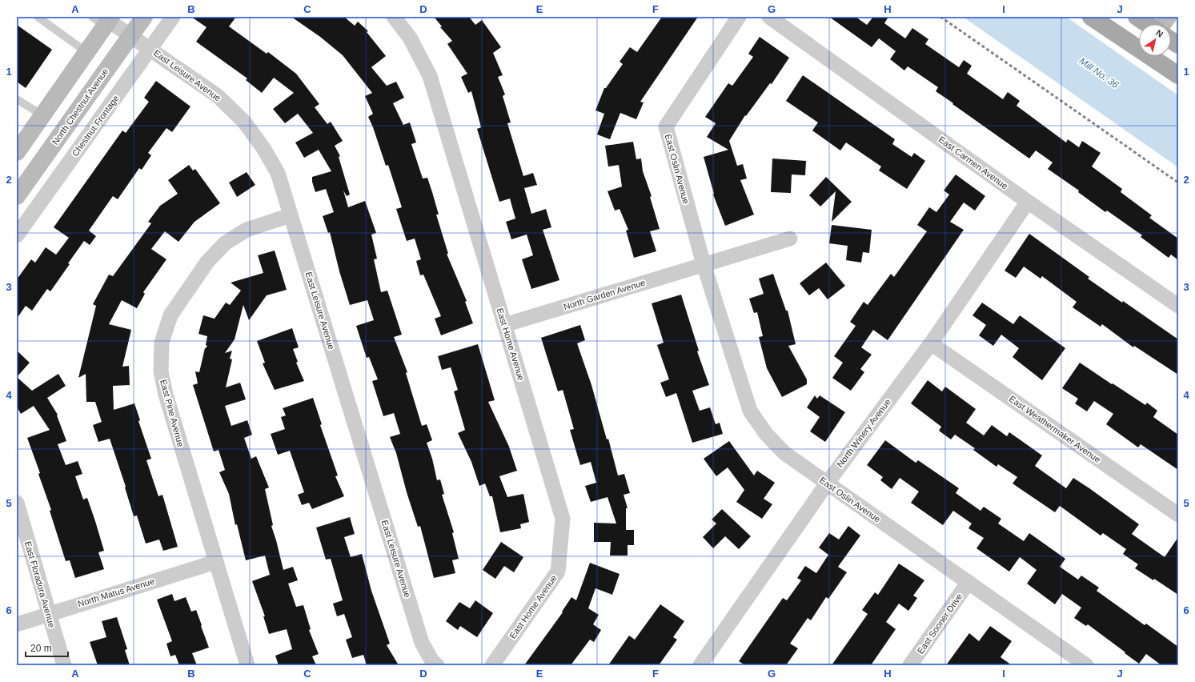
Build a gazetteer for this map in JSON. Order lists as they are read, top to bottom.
{
  "streets": {
    "main road": ["North Chestnut Avenue"],
    "street": [
      "East Leisure Avenue",
      "Chestnut Frontage",
      "East Carmen Avenue",
      "East Oslin Avenue",
      "North Garden Avenue",
      "East Home Avenue",
      "East Pine Avenue",
      "East Weathermaker Avenue",
      "North Winery Avenue",
      "East Floradora Avenue",
      "North Matus Avenue",
      "East Sooner Drive"
    ]
  },
  "crossings": [
    ["East Leisure Avenue", "North Chestnut Avenue"],
    ["East Leisure Avenue", "Chestnut Frontage"],
    ["East Leisure Avenue", "East Pine Avenue"],
    ["East Carmen Avenue", "North Winery Avenue"],
    ["East Oslin Avenue", "North Garden Avenue"],
    ["East Oslin Avenue", "North Winery Avenue"],
    ["East Oslin Avenue", "East Sooner Drive"],
    ["North Garden Avenue", "East Home Avenue"],
    ["East Pine Avenue", "North Matus Avenue"],
    ["East Weathermaker Avenue", "North Winery Avenue"],
    ["East Floradora Avenue", "North Matus Avenue"]
  ],
  "water": ["Mill No. 36"],
  "scale_bar": "20 m",
  "north": "top right",
  "grid": {
    "columns": [
      "A",
      "B",
      "C",
      "D",
      "E",
      "F",
      "G",
      "H",
      "I",
      "J"
    ],
    "rows": [
      "1",
      "2",
      "3",
      "4",
      "5",
      "6"
    ]
  }
}
